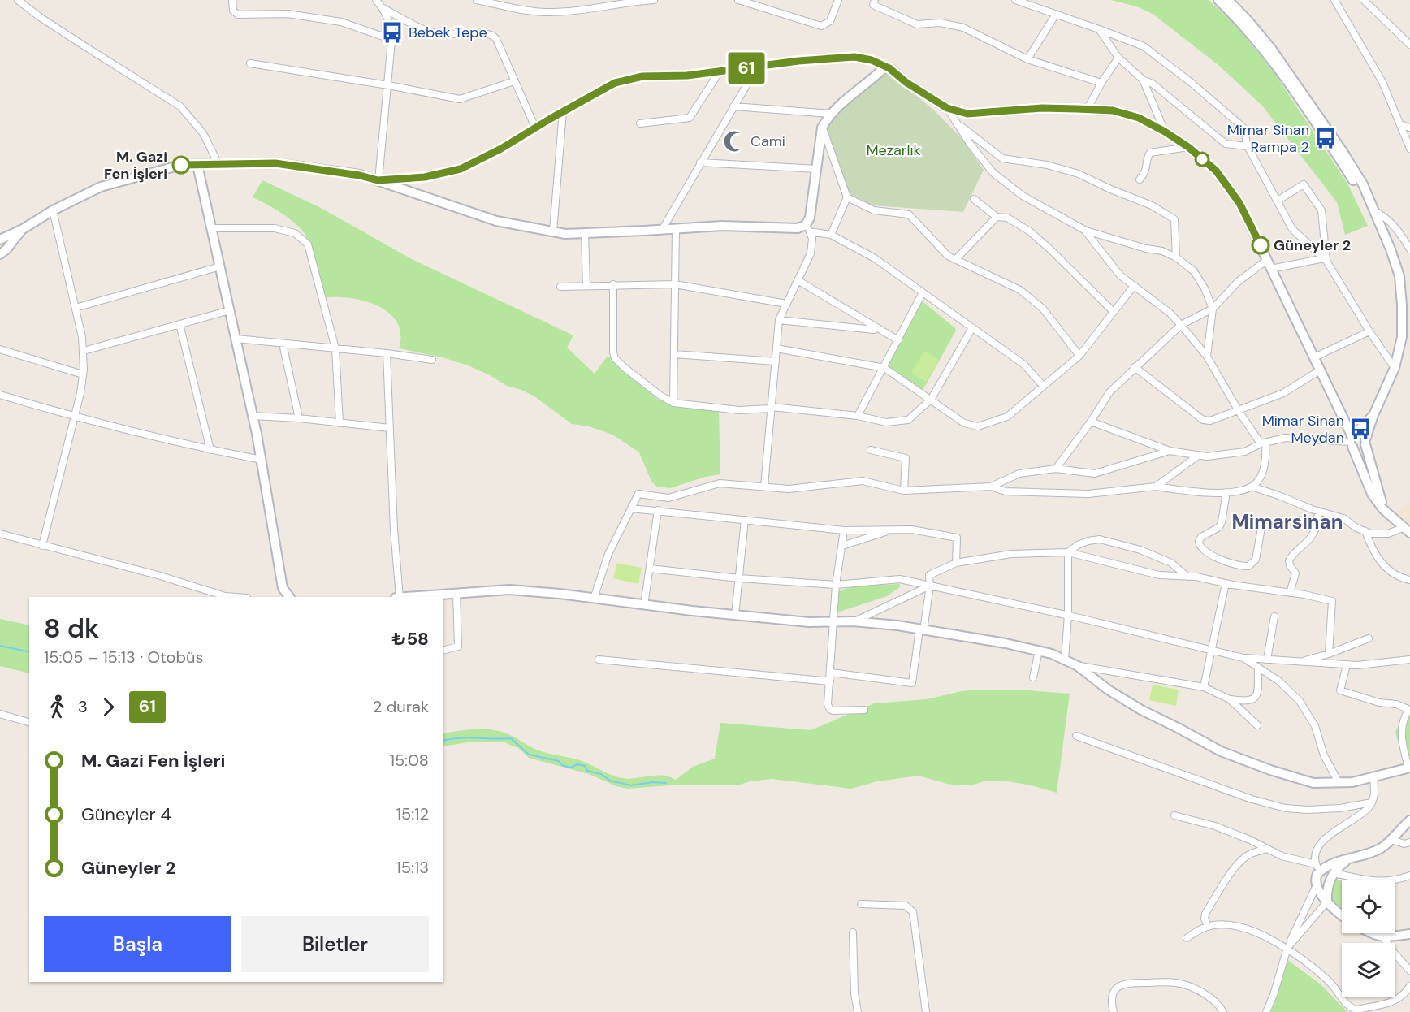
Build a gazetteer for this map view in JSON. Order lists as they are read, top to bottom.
{
  "districts": ["Mimarsinan"],
  "parks": ["Mezarlık"],
  "places": {
    "bus stop": ["Bebek Tepe", "Mimar Sinan Rampa 2", "Mimar Sinan Meydan"],
    "mosque": ["Cami"],
    "other": ["M. Gazi Fen İşleri", "Güneyler 2"]
  },
  "lines": ["bus line 61"],
  "page": {
    "on_map": "61",
    "heading": ["8 dk", "15:05 – 15:13 · Otobüs", "₺58"],
    "legs": ["3", "61", "2 durak"],
    "list": [
      {
        "name": "M. Gazi Fen İşleri",
        "value": "15:08"
      },
      {
        "name": "Güneyler 4",
        "value": "15:12"
      },
      {
        "name": "Güneyler 2",
        "value": "15:13"
      }
    ],
    "buttons": ["Başla", "Biletler"]
  }
}
